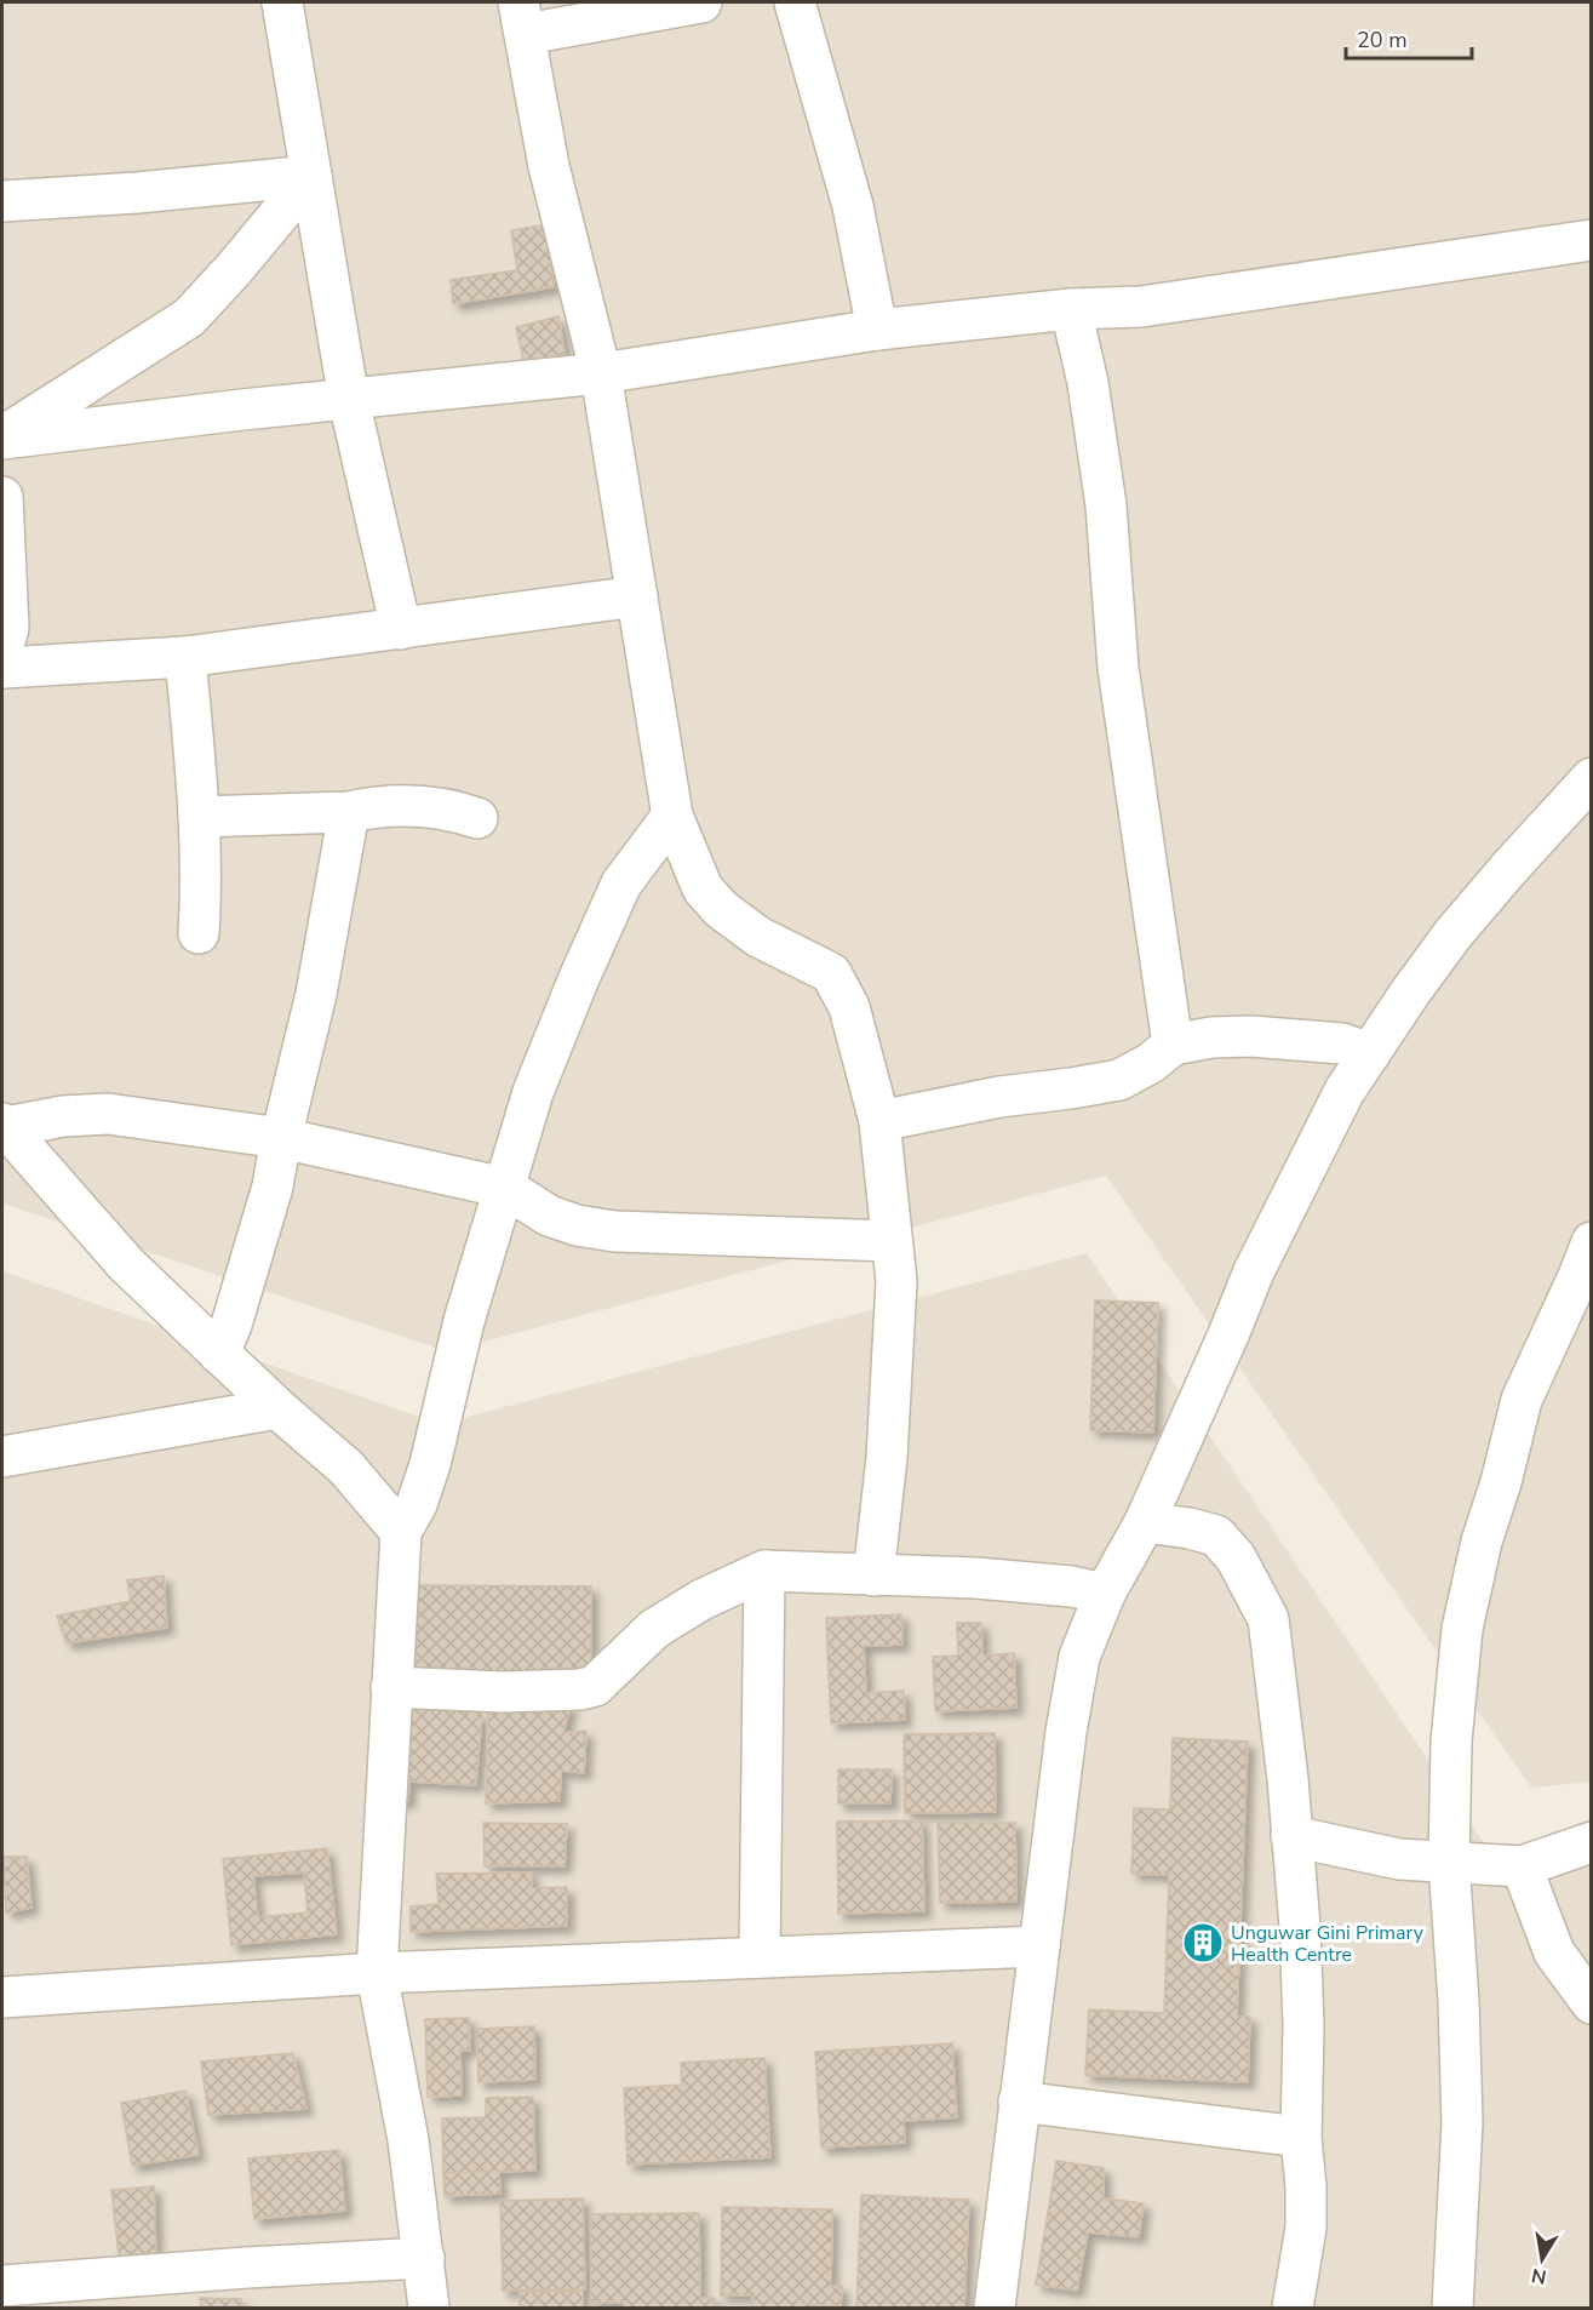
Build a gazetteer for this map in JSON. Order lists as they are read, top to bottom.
{
  "places": {
    "building": ["Unguwar Gini Primary Health Centre"]
  },
  "scale_bar": "20 m",
  "north": "bottom"
}
